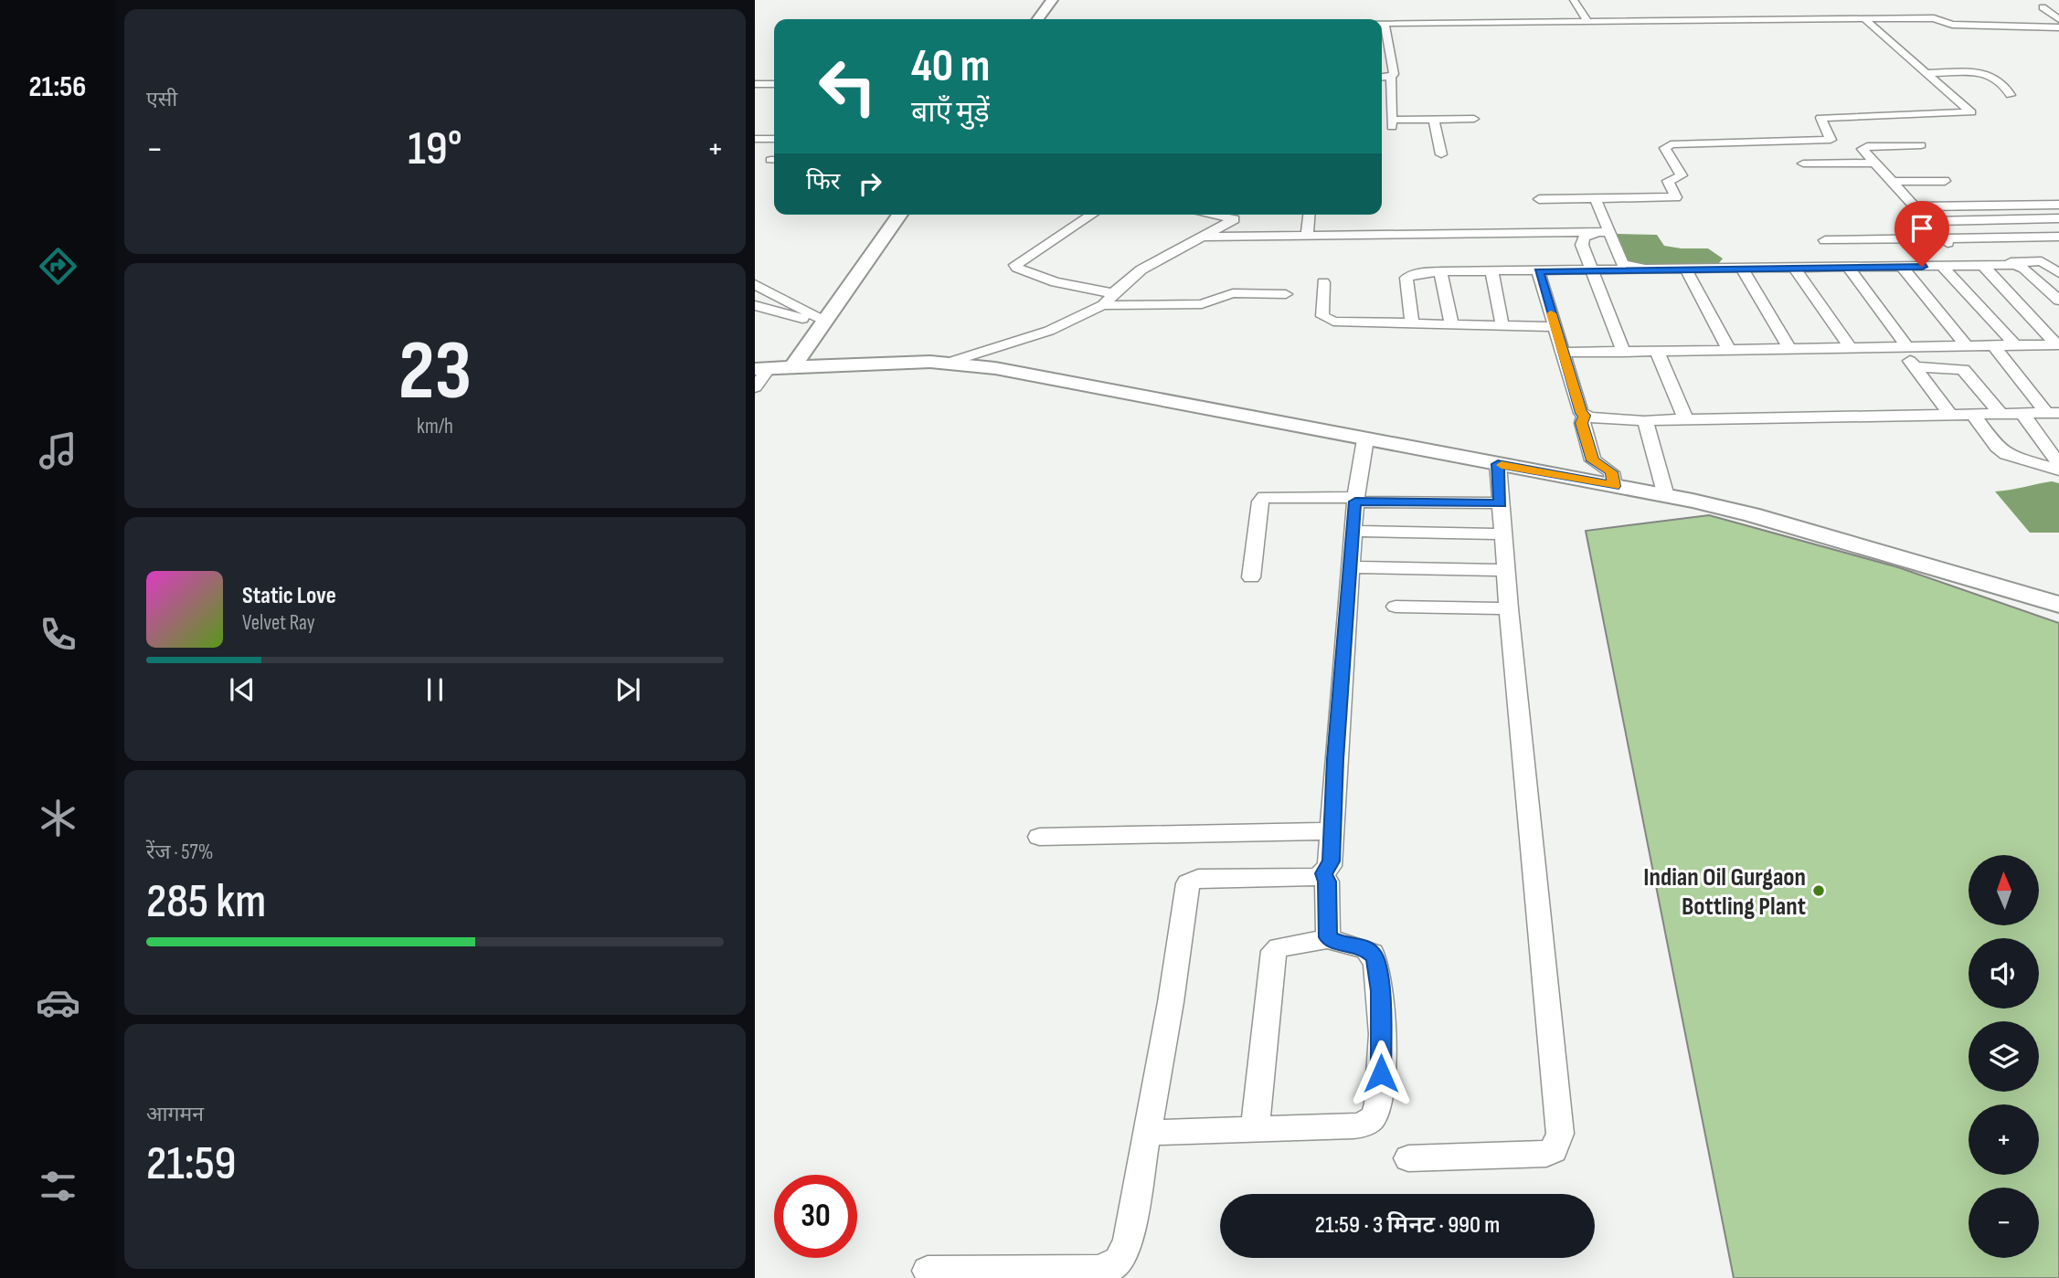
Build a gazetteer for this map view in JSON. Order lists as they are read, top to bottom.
{
  "places": ["Indian Oil Gurgaon Bottling Plant"],
  "north": "top",
  "page": {
    "tabs": "21:56",
    "tile": [
      "एसी",
      ["23", "km/h"],
      ["रेंज · 57%", "285 km"],
      ["आगमन", "21:59"]
    ],
    "turn": ["40 m", "बाएँ मुड़ें"],
    "heat": ["−", "19°", "+"],
    "then": "फिर",
    "song": ["Static Love", "Velvet Ray"],
    "map_buttons": ["+", "−"],
    "limit": "30",
    "trip": "21:59 · 3 मिनट · 990 m"
  }
}
